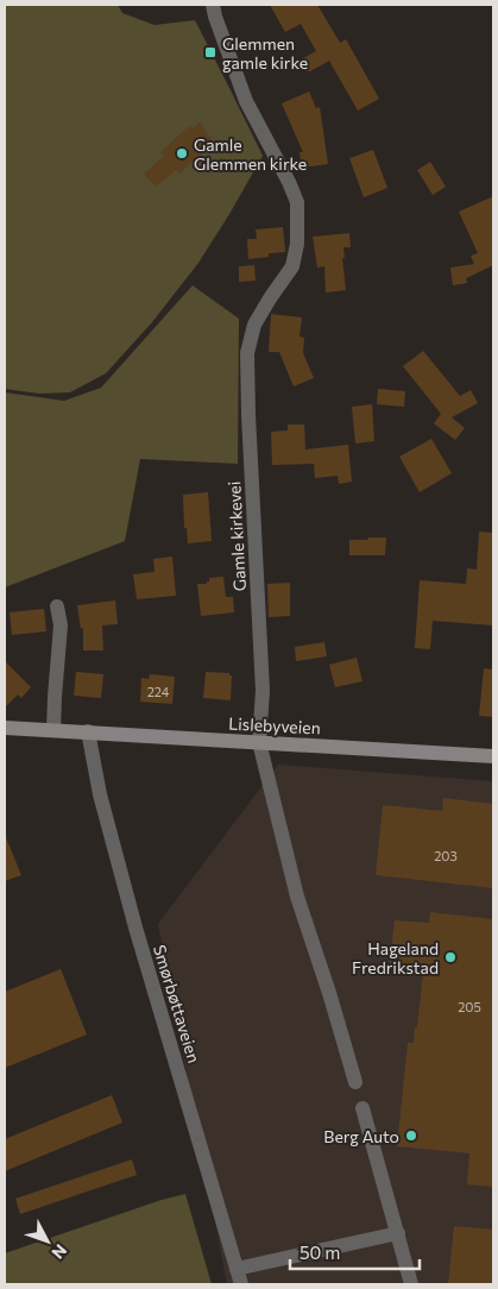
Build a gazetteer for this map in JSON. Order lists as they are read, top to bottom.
{
  "streets": {
    "street": ["Gamle kirkevei", "Lislebyveien", "Smørbøttaveien"]
  },
  "crossings": [
    ["Gamle kirkevei", "Lislebyveien"],
    ["Lislebyveien", "Smørbøttaveien"]
  ],
  "places": {
    "transit": ["Glemmen gamle kirke"],
    "other": ["Gamle Glemmen kirke", "Hageland Fredrikstad", "Berg Auto"]
  },
  "house_numbers": ["224", "203", "205"],
  "scale_bar": "50 m",
  "north": "bottom right"
}
